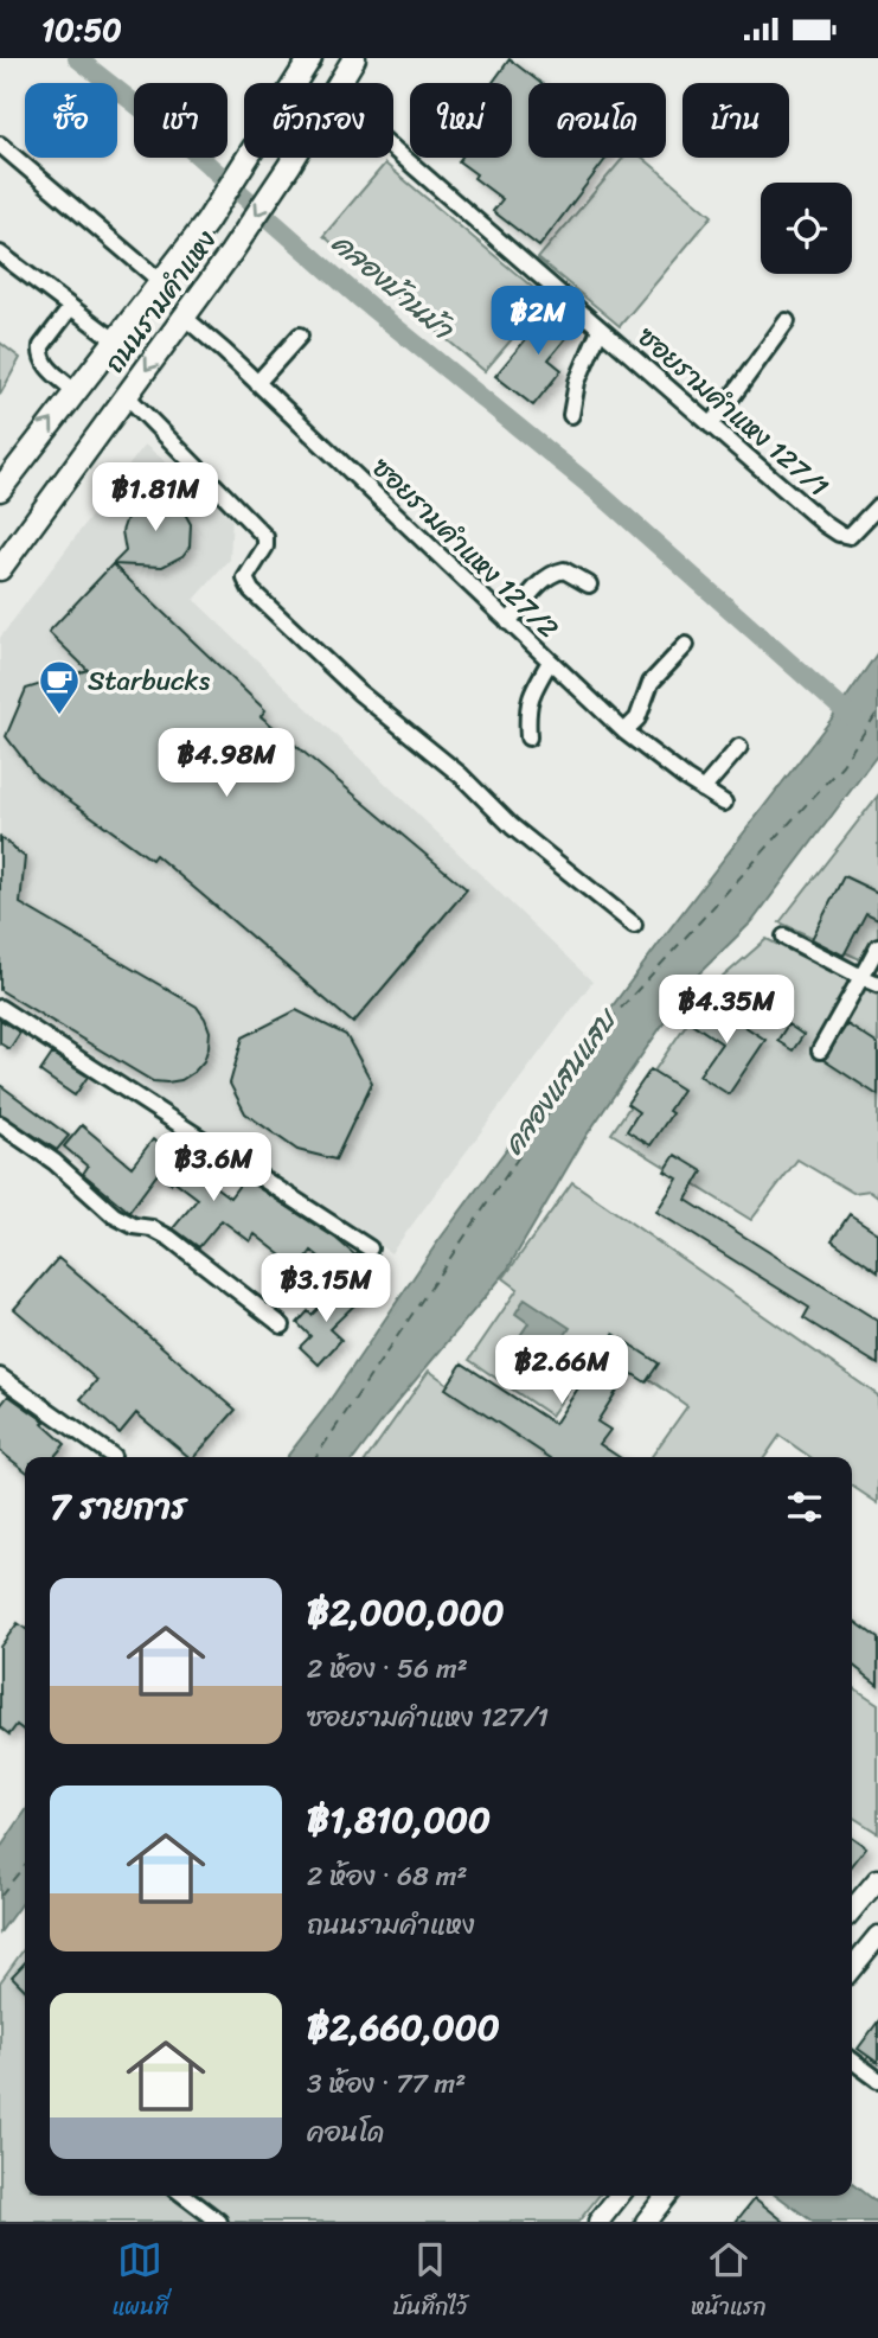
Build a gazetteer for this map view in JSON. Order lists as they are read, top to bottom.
{
  "streets": {
    "main road": ["ถนนรามคำแหง"],
    "street": ["ซอยรามคำแหง 127/1", "ซอยรามคำแหง 127/2"]
  },
  "crossings": [
    ["ถนนรามคำแหง", "ซอยรามคำแหง 127/2"]
  ],
  "water": ["คลองบ้านม้า", "คลองแสนแสบ"],
  "places": {
    "cafe": ["Starbucks"]
  },
  "page": {
    "status": "10:50",
    "chip": [
      "ซื้อ",
      "เช่า",
      "ตัวกรอง",
      "ใหม่",
      "คอนโด",
      "บ้าน"
    ],
    "price": [
      "฿2M",
      "฿1.81M",
      "฿4.98M",
      "฿4.35M",
      "฿3.6M",
      "฿3.15M",
      "฿2.66M"
    ],
    "heading": "7 รายการ",
    "list": [
      {
        "name": "฿2,000,000",
        "note": "2 ห้อง · 56 m² · ซอยรามคำแหง 127/1"
      },
      {
        "name": "฿1,810,000",
        "note": "2 ห้อง · 68 m² · ถนนรามคำแหง"
      },
      {
        "name": "฿2,660,000",
        "note": "3 ห้อง · 77 m² · คอนโด"
      }
    ],
    "tabs": ["แผนที่", "บันทึกไว้", "หน้าแรก"]
  }
}
